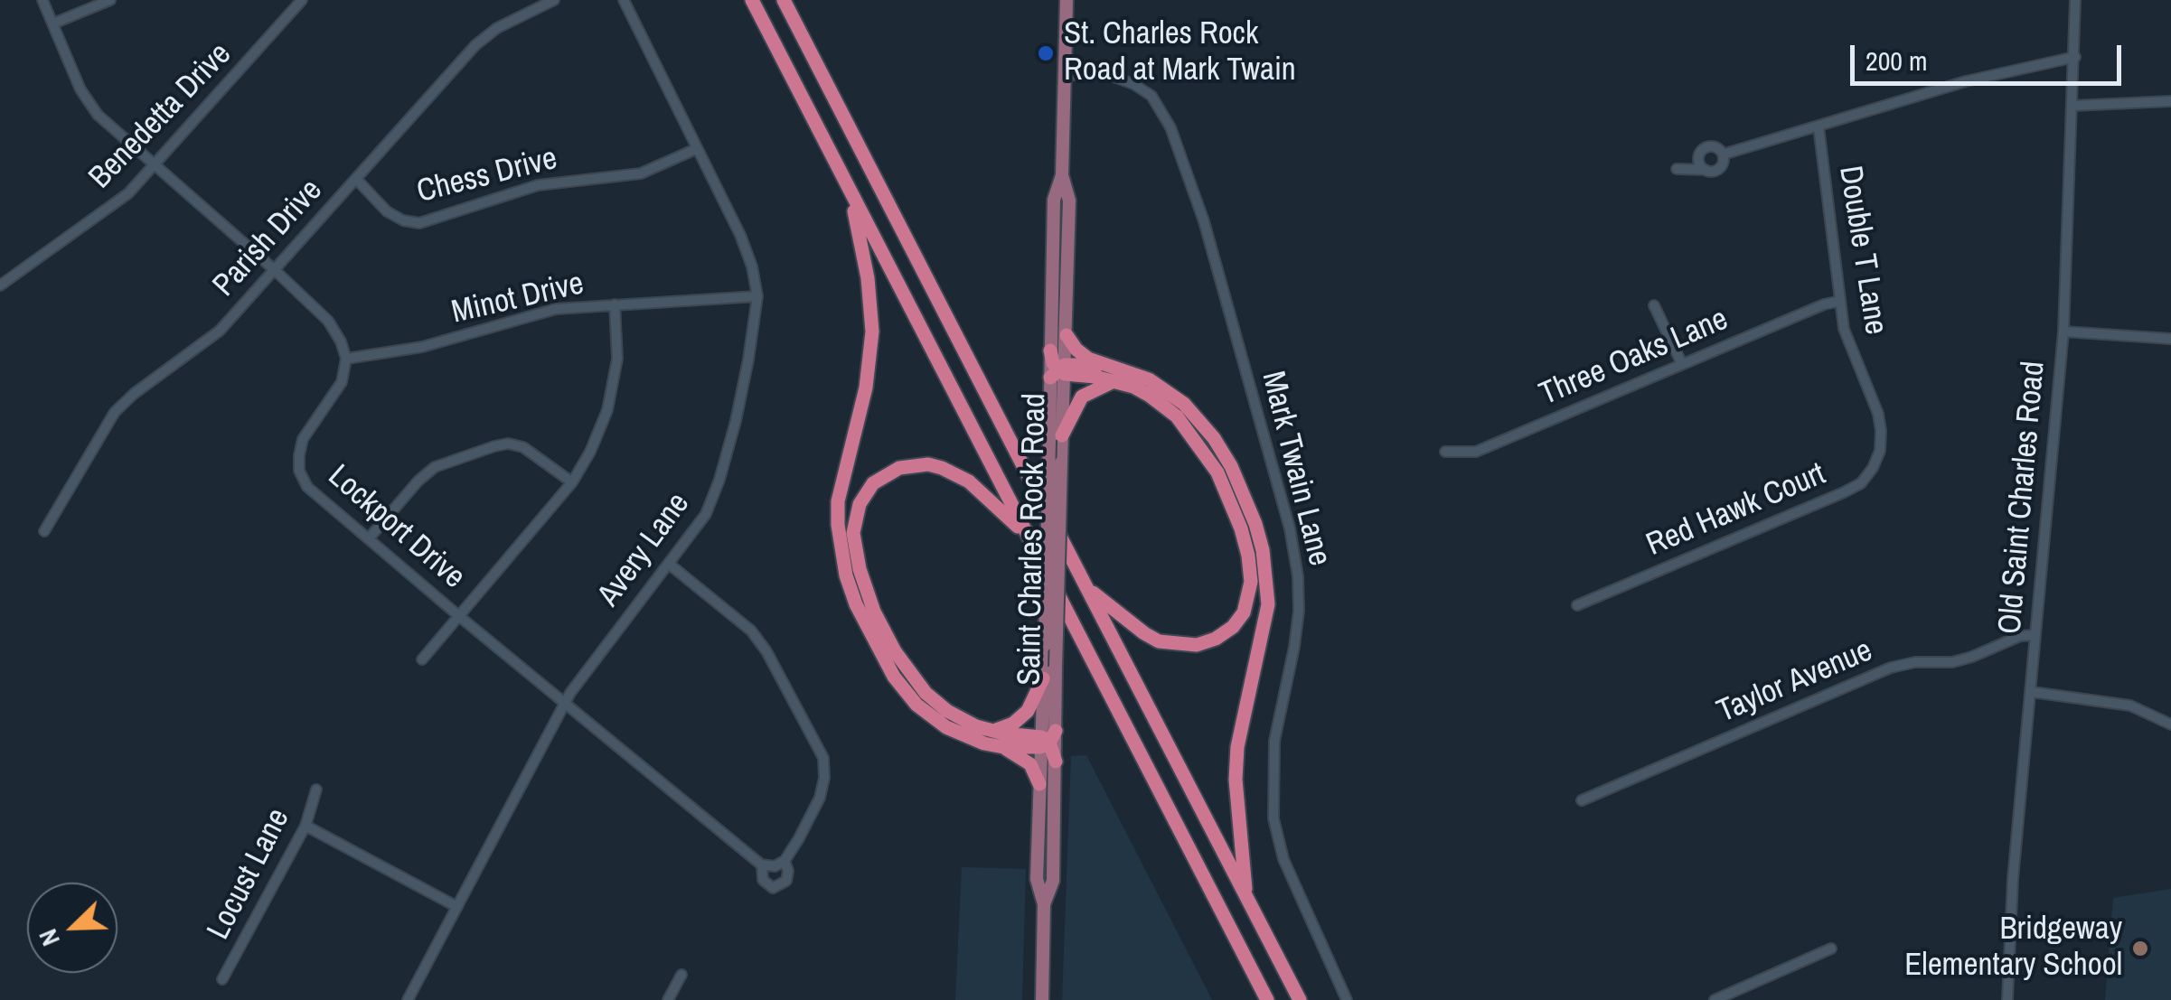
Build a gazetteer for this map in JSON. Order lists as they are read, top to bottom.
{
  "streets": {
    "main road": ["Saint Charles Rock Road"],
    "street": [
      "Benedetta Drive",
      "Chess Drive",
      "Parish Drive",
      "Double T Lane",
      "Minot Drive",
      "Three Oaks Lane",
      "Mark Twain Lane",
      "Old Saint Charles Road",
      "Red Hawk Court",
      "Lockport Drive",
      "Avery Lane",
      "Taylor Avenue",
      "Locust Lane"
    ]
  },
  "crossings": [
    ["Chess Drive", "Parish Drive"],
    ["Chess Drive", "Avery Lane"],
    ["Double T Lane", "Three Oaks Lane"],
    ["Double T Lane", "Red Hawk Court"],
    ["Minot Drive", "Lockport Drive"],
    ["Minot Drive", "Avery Lane"],
    ["Mark Twain Lane", "Saint Charles Rock Road"],
    ["Old Saint Charles Road", "Taylor Avenue"],
    ["Lockport Drive", "Avery Lane"]
  ],
  "places": ["St. Charles Rock Road at Mark Twain", "Bridgeway Elementary School"],
  "scale_bar": "200 m",
  "north": "bottom left"
}
